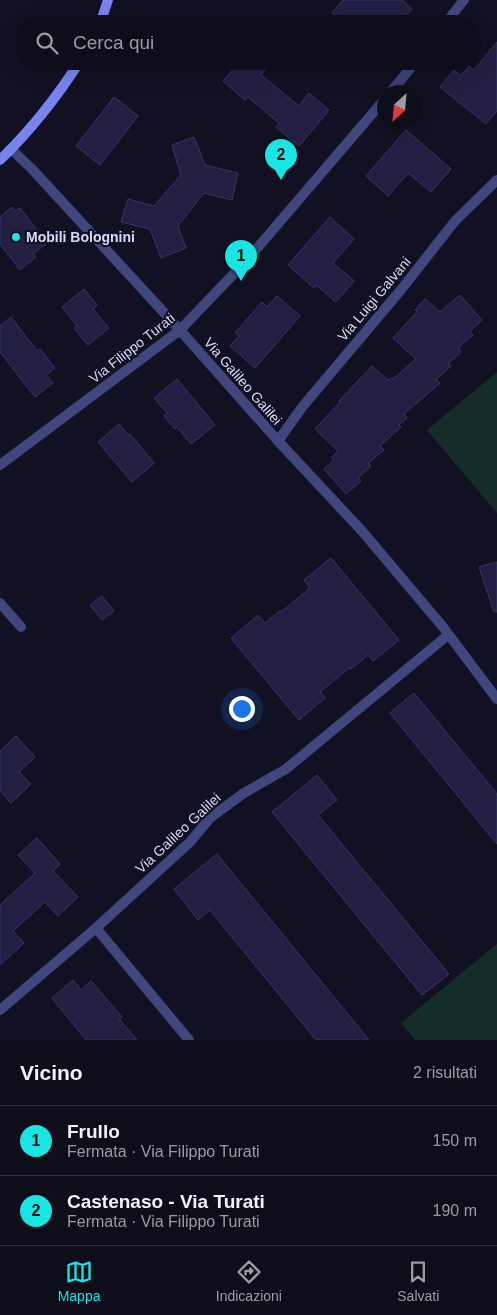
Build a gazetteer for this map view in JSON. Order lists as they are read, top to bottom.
{
  "streets": {
    "street": ["Via Luigi Galvani", "Via Filippo Turati", "Via Galileo Galilei"]
  },
  "crossings": [
    ["Via Luigi Galvani", "Via Galileo Galilei"],
    ["Via Filippo Turati", "Via Galileo Galilei"]
  ],
  "places": ["Mobili Bolognini"],
  "north": "bottom left",
  "page": {
    "search": "Cerca qui",
    "pins": ["2", "1"],
    "heading": ["Vicino", "2 risultati"],
    "list": [
      {
        "mark": "1",
        "name": "Frullo",
        "note": "Fermata · Via Filippo Turati",
        "value": "150 m"
      },
      {
        "mark": "2",
        "name": "Castenaso - Via Turati",
        "note": "Fermata · Via Filippo Turati",
        "value": "190 m"
      }
    ],
    "nav": ["Mappa", "Indicazioni", "Salvati"]
  }
}
